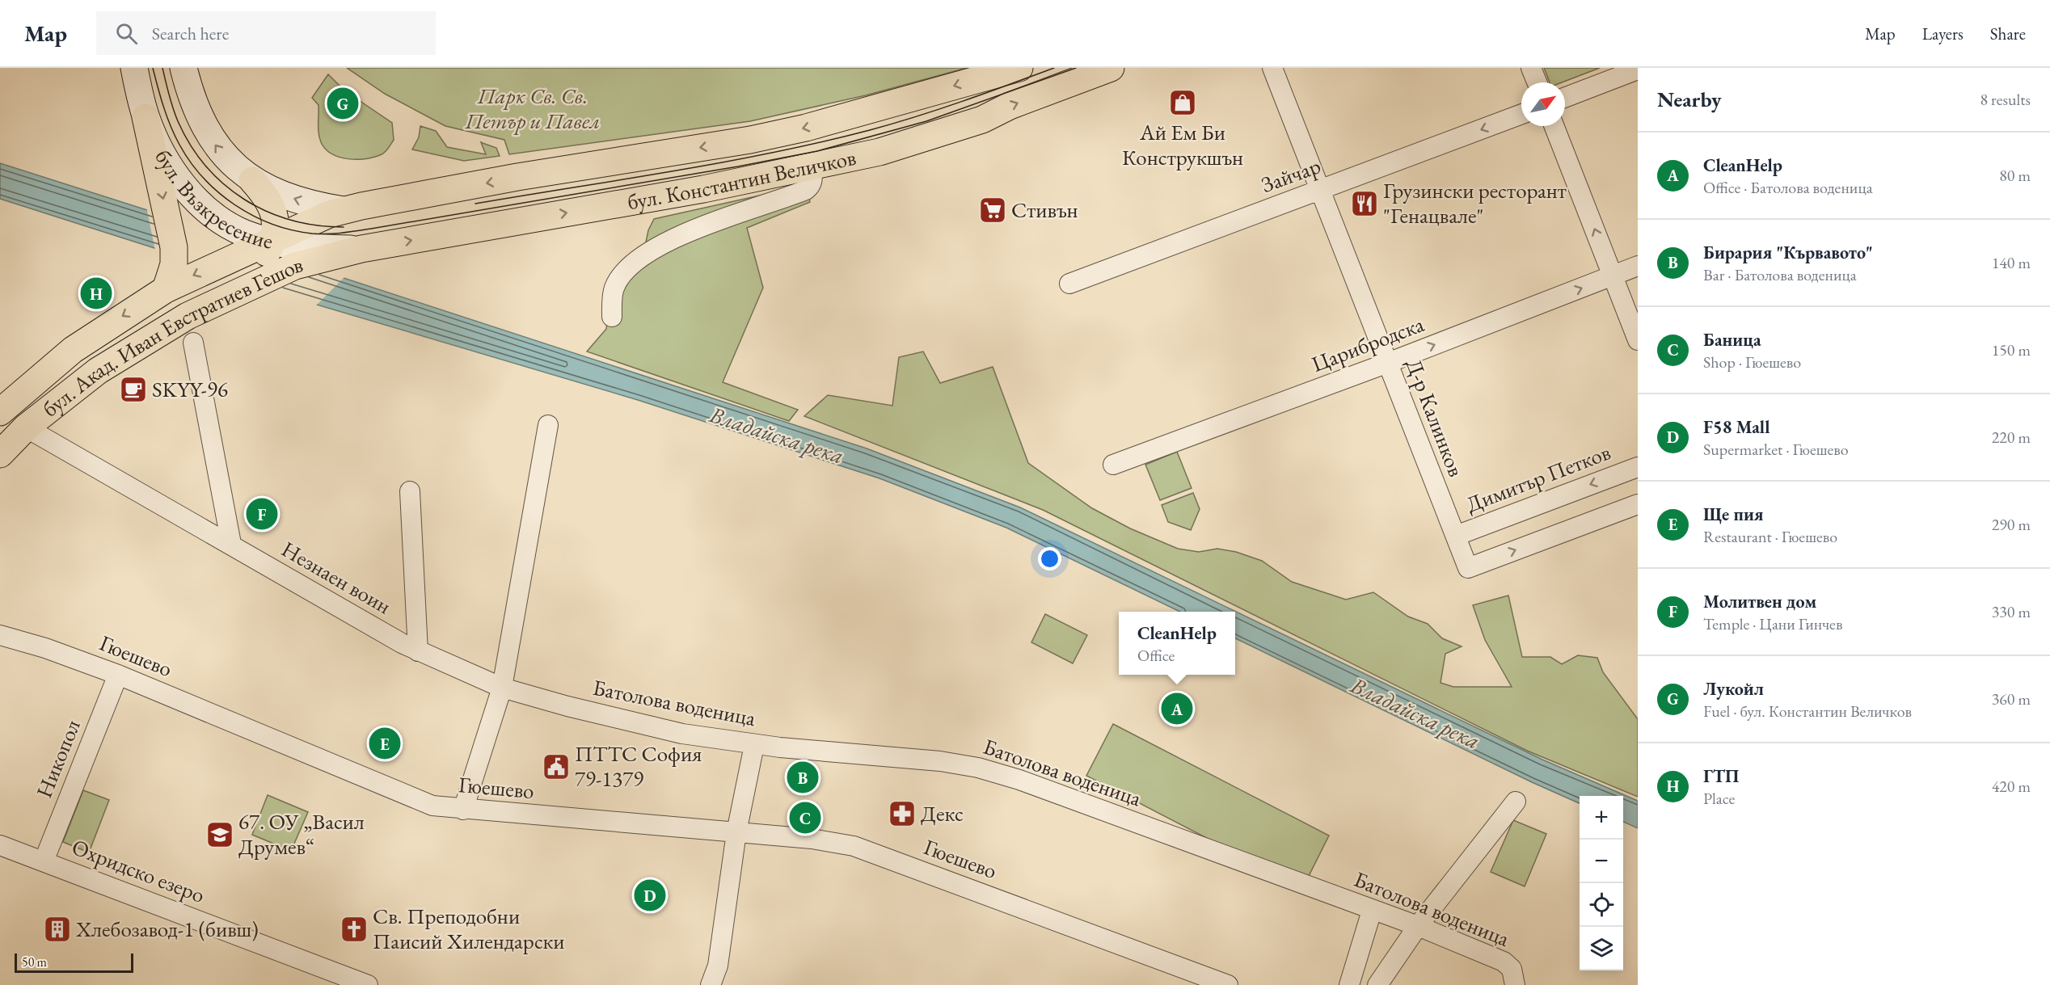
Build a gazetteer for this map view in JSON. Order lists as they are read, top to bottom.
{
  "streets": {
    "main road": ["бул. Константин Величков", "бул. Възкресение", "бул. Акад. Иван Евстратиев Гешов"],
    "street": [
      "Зайчар",
      "Царибродска",
      "Д-р Калинков",
      "Димитър Петков",
      "Незнаен воин",
      "Гюешево",
      "Батолова воденица",
      "Никопол",
      "Охридско езеро"
    ]
  },
  "crossings": [
    ["Зайчар", "Д-р Калинков"],
    ["бул. Константин Величков", "бул. Възкресение"],
    ["бул. Константин Величков", "бул. Акад. Иван Евстратиев Гешов"],
    ["бул. Възкресение", "бул. Акад. Иван Евстратиев Гешов"],
    ["бул. Акад. Иван Евстратиев Гешов", "Незнаен воин"],
    ["Царибродска", "Д-р Калинков"],
    ["Д-р Калинков", "Димитър Петков"],
    ["Незнаен воин", "Батолова воденица"],
    ["Гюешево", "Никопол"],
    ["Никопол", "Охридско езеро"]
  ],
  "one_way": ["Зайчар", "Царибродска", "Димитър Петков"],
  "water": ["Владайска река"],
  "parks": ["Парк Св. Св. Петър и Павел"],
  "places": {
    "shop": ["Ай Ем Би Конструкшън"],
    "restaurant": ["Грузински ресторант \"Генацвале\""],
    "supermarket": ["Стивън"],
    "cafe": ["SKYY-96"],
    "public building": ["ПТТС София 79-1379"],
    "pharmacy": ["Декс"],
    "school or university": ["67. ОУ „Васил Друмев“"],
    "building": ["Хлебозавод-1 (бивш)"],
    "church": ["Св. Преподобни Паисий Хилендарски"]
  },
  "scale_bar": "50 m",
  "north": "top right",
  "page": {
    "header": "Map",
    "search": "Search here",
    "nav": ["Map", "Layers", "Share"],
    "heading": ["Nearby", "8 results"],
    "pins": [
      "G",
      "H",
      "F",
      "A",
      "E",
      "B",
      "C",
      "D"
    ],
    "list": [
      {
        "mark": "A",
        "name": "CleanHelp",
        "note": "Office · Батолова воденица",
        "value": "80 m"
      },
      {
        "mark": "B",
        "name": "Бирария \"Кървавото\"",
        "note": "Bar · Батолова воденица",
        "value": "140 m"
      },
      {
        "mark": "C",
        "name": "Баница",
        "note": "Shop · Гюешево",
        "value": "150 m"
      },
      {
        "mark": "D",
        "name": "F58 Mall",
        "note": "Supermarket · Гюешево",
        "value": "220 m"
      },
      {
        "mark": "E",
        "name": "Ще пия",
        "note": "Restaurant · Гюешево",
        "value": "290 m"
      },
      {
        "mark": "F",
        "name": "Молитвен дом",
        "note": "Temple · Цани Гинчев",
        "value": "330 m"
      },
      {
        "mark": "G",
        "name": "Лукойл",
        "note": "Fuel · бул. Константин Величков",
        "value": "360 m"
      },
      {
        "mark": "H",
        "name": "ГТП",
        "note": "Place",
        "value": "420 m"
      }
    ],
    "popup": ["CleanHelp", "Office"],
    "map_buttons": ["+", "−"],
    "scale": "50 m"
  }
}
